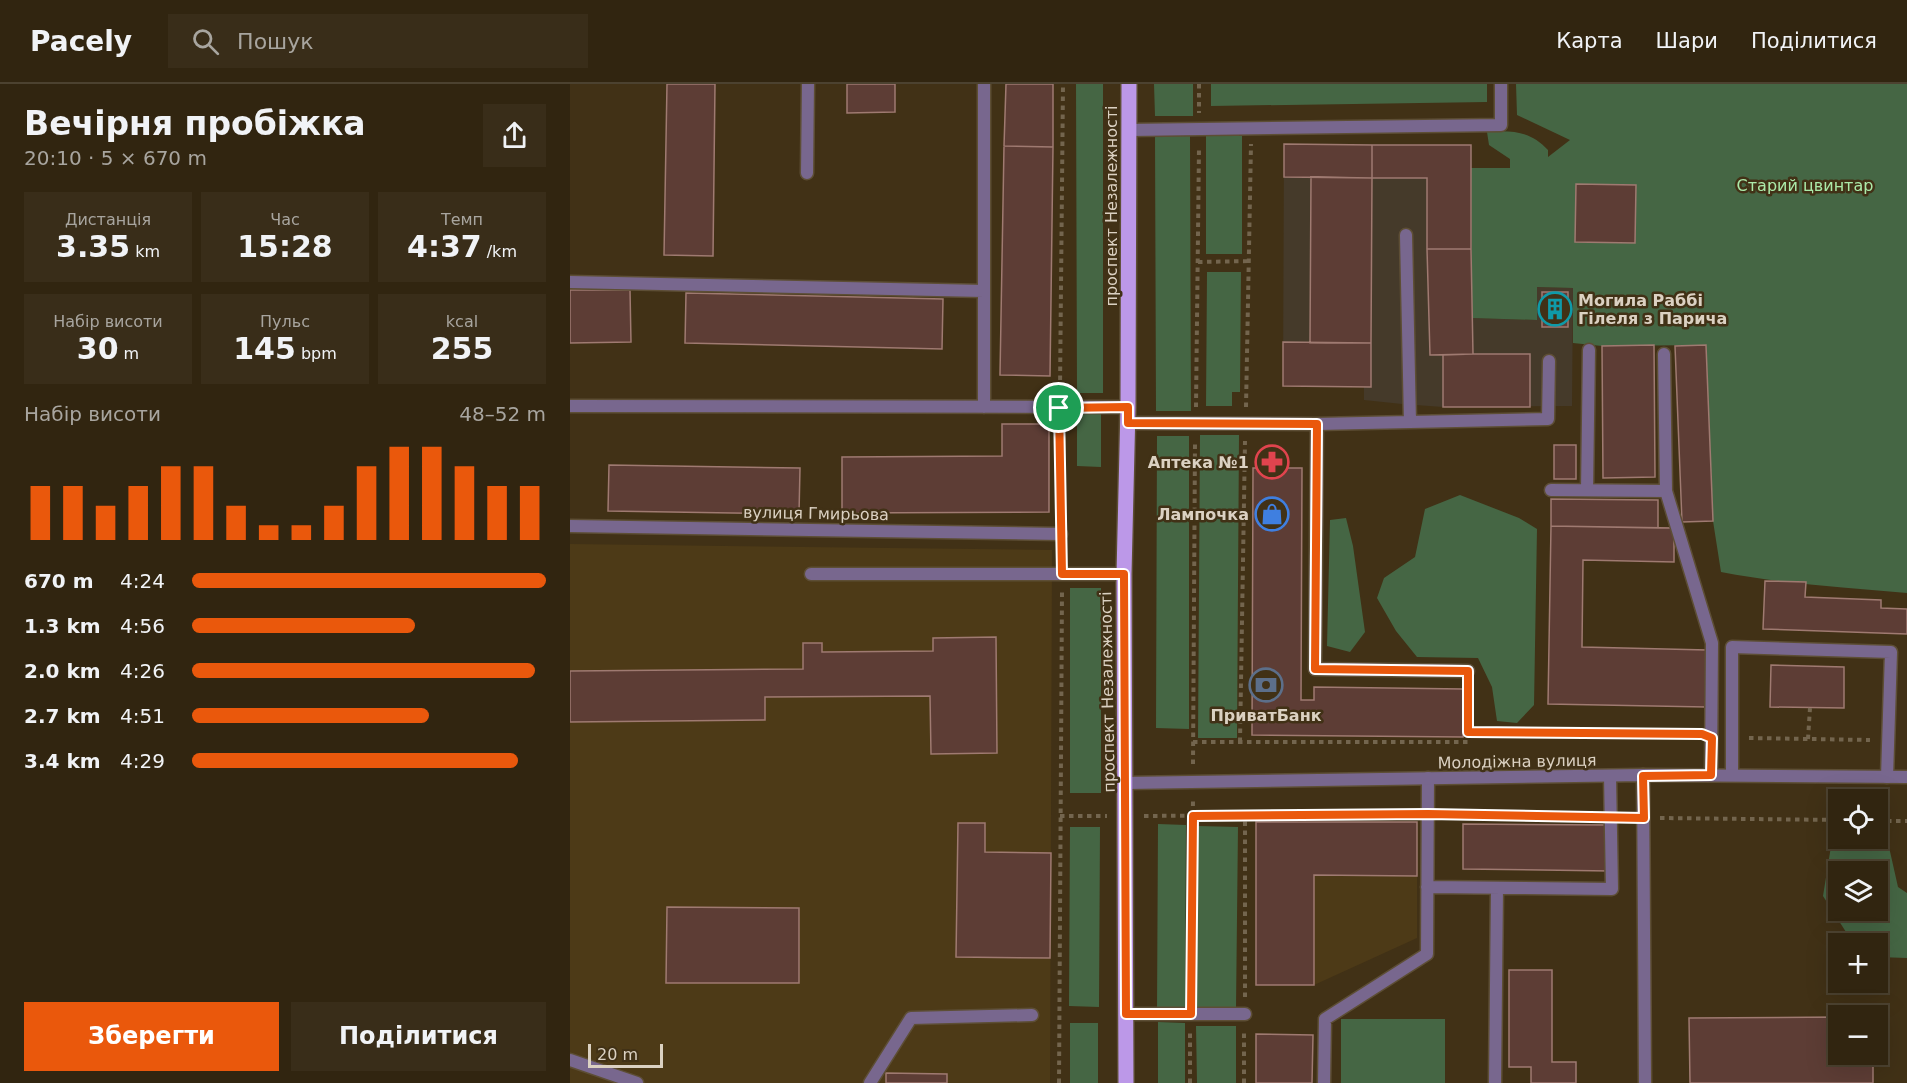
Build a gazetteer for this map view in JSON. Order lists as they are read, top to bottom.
{
  "streets": {
    "main road": ["проспект Незалежності"],
    "street": ["вулиця Гмирьова", "Молодіжна вулиця"]
  },
  "crossings": [
    ["проспект Незалежності", "Молодіжна вулиця"]
  ],
  "parks": ["Старий цвинтар"],
  "places": {
    "building": ["Могила Раббі Гілеля з Парича"],
    "pharmacy": ["Аптека №1"],
    "shop": ["Лампочка"],
    "bank": ["ПриватБанк"]
  },
  "scale_bar": "20 m",
  "page": {
    "header": "Pacely",
    "search": "Пошук",
    "nav": ["Карта", "Шари", "Поділитися"],
    "heading": ["Вечірня пробіжка", "20:10 · 5 × 670 m"],
    "stats": [
      ["Дистанція", "3.35 km"],
      ["Час", "15:28"],
      ["Темп", "4:37 /km"],
      ["Набір висоти", "30 m"],
      ["Пульс", "145 bpm"],
      ["kcal", "255"]
    ],
    "chart": ["Набір висоти", "48–52 m"],
    "list": [
      {
        "name": "670 m",
        "note": "4:24"
      },
      {
        "name": "1.3 km",
        "note": "4:56"
      },
      {
        "name": "2.0 km",
        "note": "4:26"
      },
      {
        "name": "2.7 km",
        "note": "4:51"
      },
      {
        "name": "3.4 km",
        "note": "4:29"
      }
    ],
    "map_buttons": ["+", "−"],
    "buttons": ["Зберегти", "Поділитися"],
    "scale": "20 m"
  }
}
